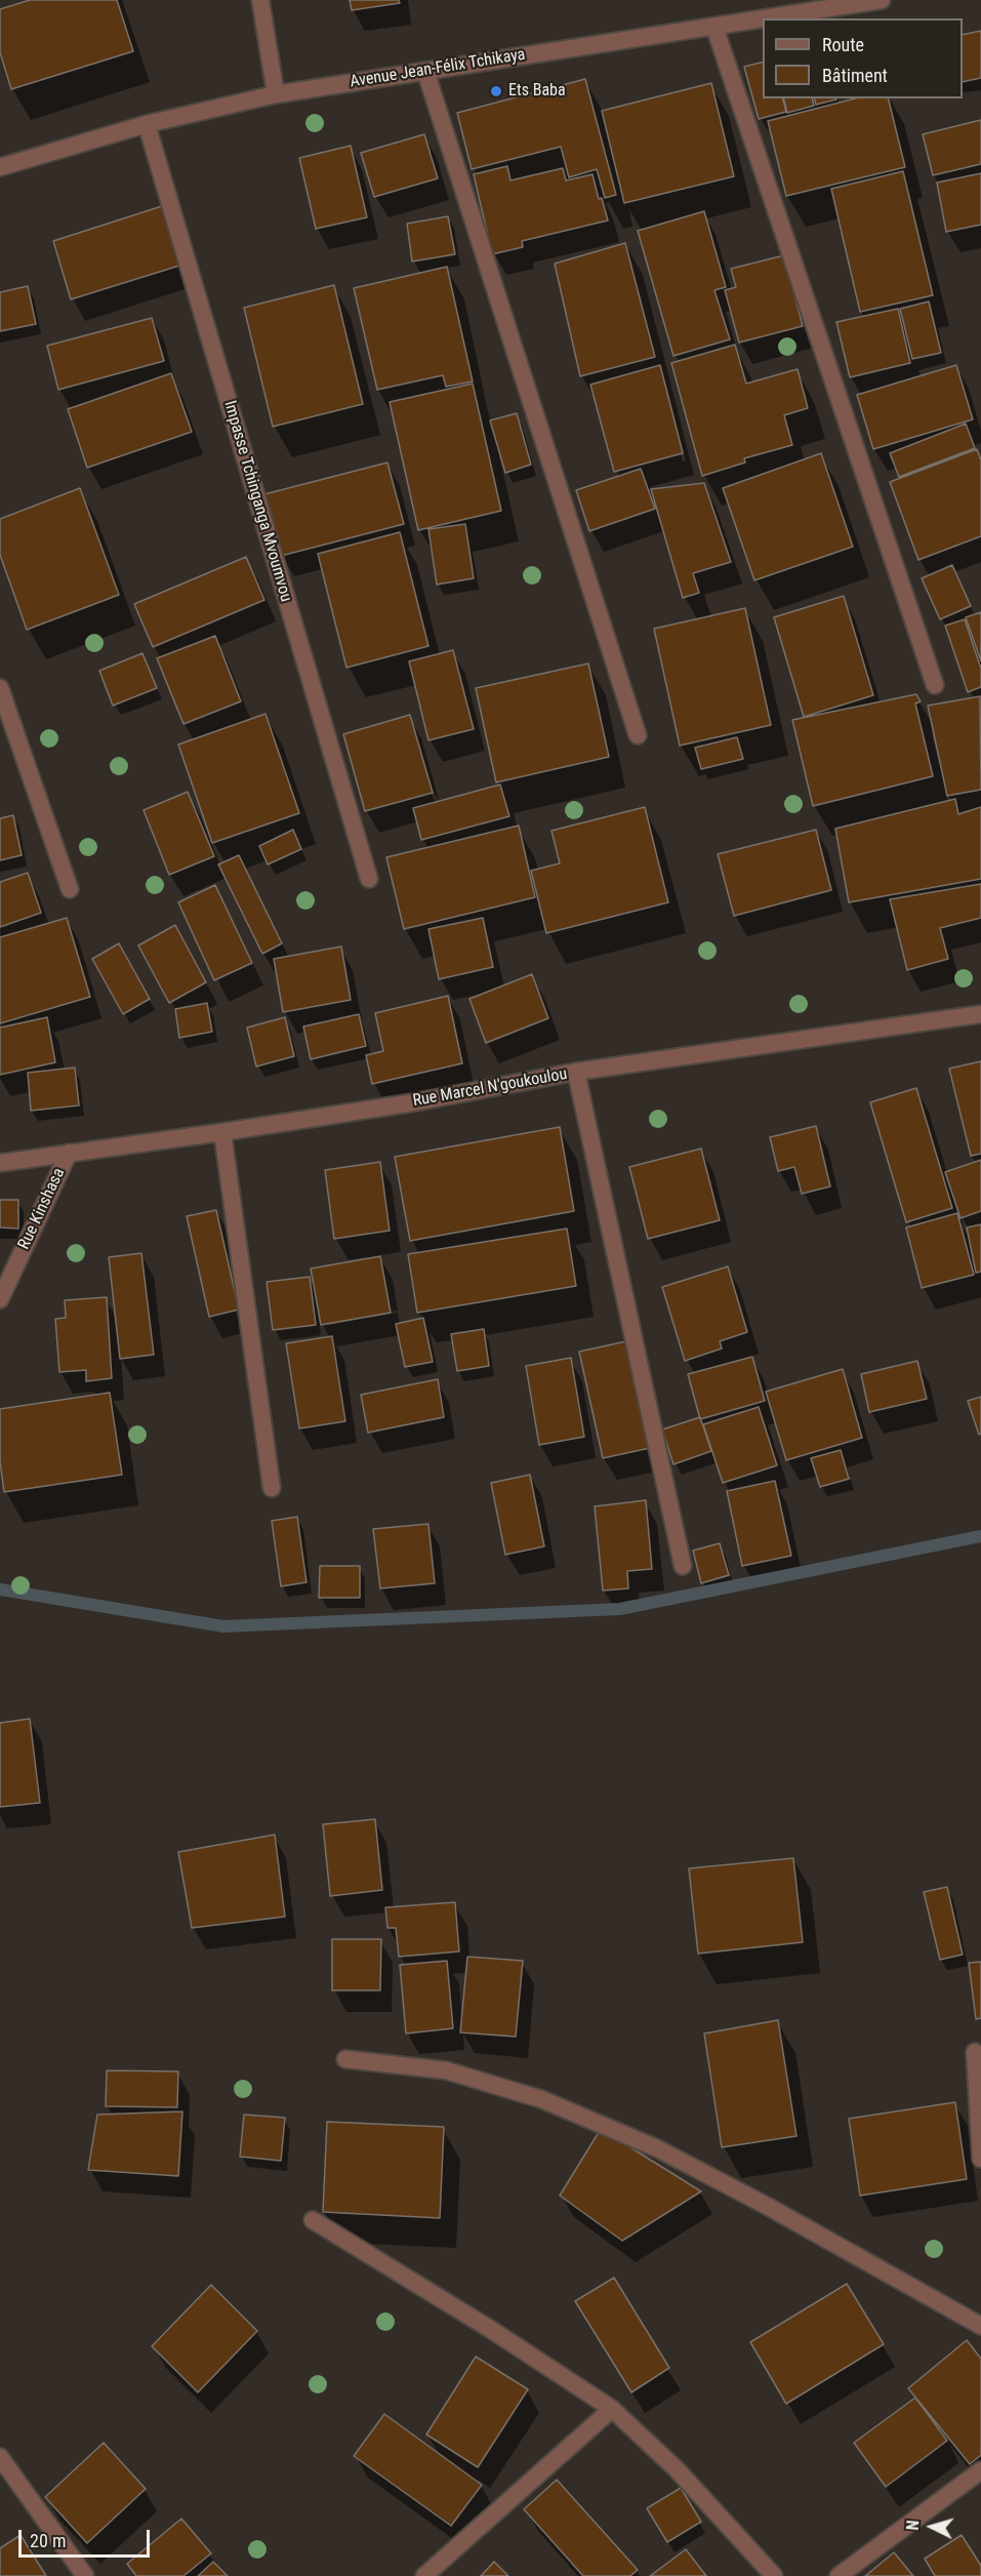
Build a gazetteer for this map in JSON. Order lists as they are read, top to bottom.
{
  "streets": {
    "street": [
      "Avenue Jean-Félix Tchikaya",
      "Impasse Tchinganga Mvoumvou",
      "Rue Marcel N'goukoulou",
      "Rue Kinshasa"
    ]
  },
  "crossings": [
    ["Avenue Jean-Félix Tchikaya", "Impasse Tchinganga Mvoumvou"],
    ["Rue Marcel N'goukoulou", "Rue Kinshasa"]
  ],
  "places": ["Ets Baba"],
  "legend": ["Route", "Bâtiment"],
  "scale_bar": "20 m",
  "north": "left"
}
